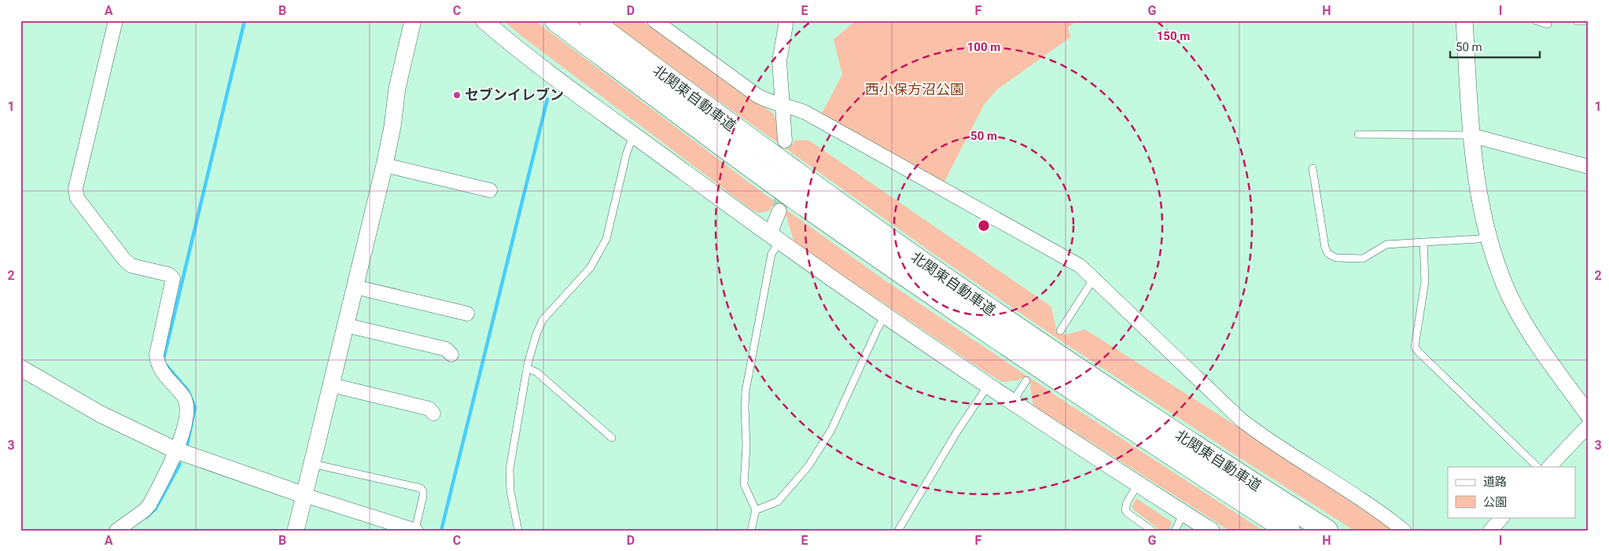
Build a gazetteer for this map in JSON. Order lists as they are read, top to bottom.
{
  "streets": {
    "highway": ["北関東自動車道"]
  },
  "parks": ["西小保方沼公園"],
  "places": ["セブンイレブン"],
  "legend": ["道路", "公園"],
  "scale_bar": "50 m",
  "grid": {
    "columns": [
      "A",
      "B",
      "C",
      "D",
      "E",
      "F",
      "G",
      "H",
      "I"
    ],
    "rows": ["1", "2", "3"]
  },
  "rings": ["150 m", "100 m", "50 m"]
}
